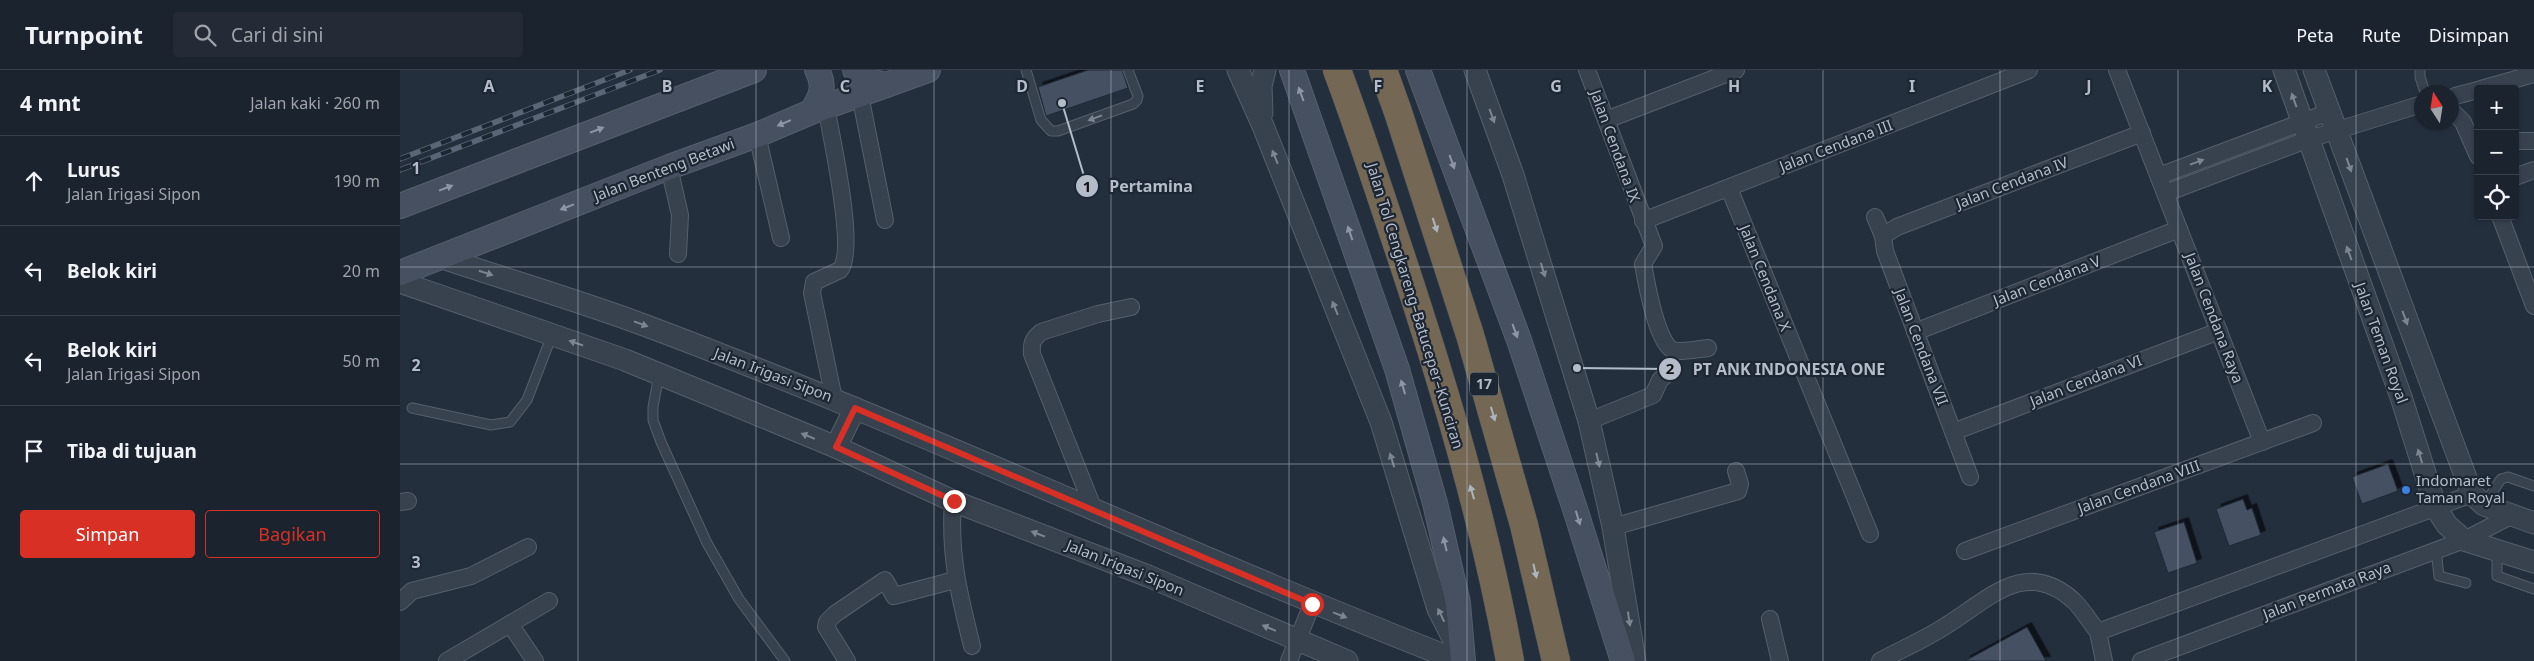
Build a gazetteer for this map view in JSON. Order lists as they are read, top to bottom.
{
  "streets": {
    "highway": ["Jalan Tol Cengkareng–Batuceper–Kunciran", "17"],
    "main road": ["Jalan Benteng Betawi"],
    "street": [
      "Jalan Cendana IX",
      "Jalan Cendana III",
      "Jalan Cendana IV",
      "Jalan Cendana X",
      "Jalan Cendana V",
      "Jalan Cendana Raya",
      "Jalan Teman Royal",
      "Jalan Cendana VII",
      "Jalan Irigasi Sipon",
      "Jalan Cendana VI",
      "Jalan Cendana VIII",
      "Jalan Permata Raya"
    ]
  },
  "crossings": [
    ["Jalan Cendana IX", "Jalan Cendana III"],
    ["Jalan Cendana III", "Jalan Cendana X"],
    ["Jalan Benteng Betawi", "Jalan Irigasi Sipon"],
    ["Jalan Cendana IV", "Jalan Cendana Raya"],
    ["Jalan Cendana IV", "Jalan Cendana VII"],
    ["Jalan Cendana V", "Jalan Cendana Raya"],
    ["Jalan Cendana V", "Jalan Cendana VII"],
    ["Jalan Cendana Raya", "Jalan Cendana VI"],
    ["Jalan Cendana Raya", "Jalan Cendana VIII"],
    ["Jalan Teman Royal", "Jalan Permata Raya"],
    ["Jalan Cendana VII", "Jalan Cendana VI"]
  ],
  "places": ["Pertamina", "PT ANK INDONESIA ONE", "Indomaret Taman Royal"],
  "north": "top",
  "page": {
    "header": "Turnpoint",
    "search": "Cari di sini",
    "nav": ["Peta", "Rute", "Disimpan"],
    "heading": ["4 mnt", "Jalan kaki · 260 m"],
    "map_buttons": ["+", "−"],
    "list": [
      ["Lurus", "Jalan Irigasi Sipon", "190 m"],
      ["Belok kiri", "20 m"],
      ["Belok kiri", "Jalan Irigasi Sipon", "50 m"],
      "Tiba di tujuan"
    ],
    "buttons": ["Simpan", "Bagikan"]
  },
  "grid": {
    "columns": [
      "A",
      "B",
      "C",
      "D",
      "E",
      "F",
      "G",
      "H",
      "I",
      "J",
      "K"
    ],
    "rows": ["1", "2", "3"]
  }
}
